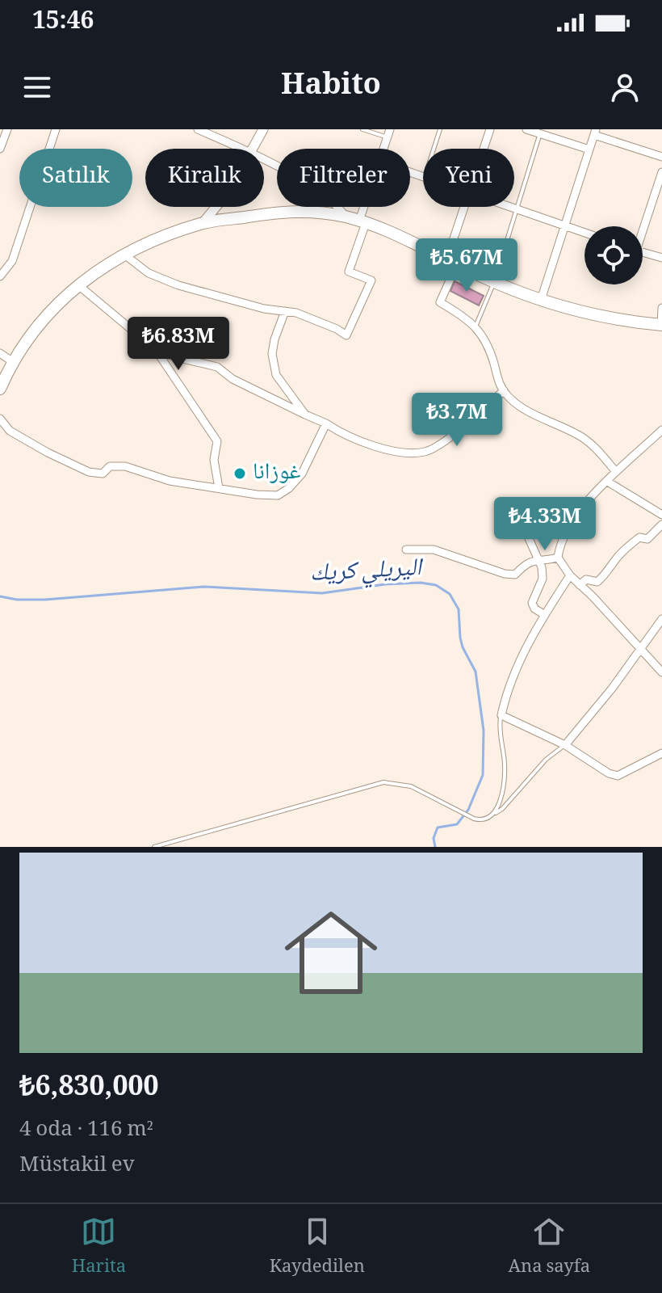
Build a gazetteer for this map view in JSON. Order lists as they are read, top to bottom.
{
  "water": ["اليريلي كريك"],
  "places": ["غوزانا"],
  "page": {
    "status": "15:46",
    "header": "Habito",
    "chip": [
      "Satılık",
      "Kiralık",
      "Filtreler",
      "Yeni"
    ],
    "price": [
      "₺5.67M",
      "₺6.83M",
      "₺3.7M",
      "₺4.33M"
    ],
    "list": [
      {
        "name": "₺6,830,000",
        "note": "4 oda · 116 m² · Müstakil ev"
      }
    ],
    "tabs": ["Harita", "Kaydedilen", "Ana sayfa"]
  }
}
